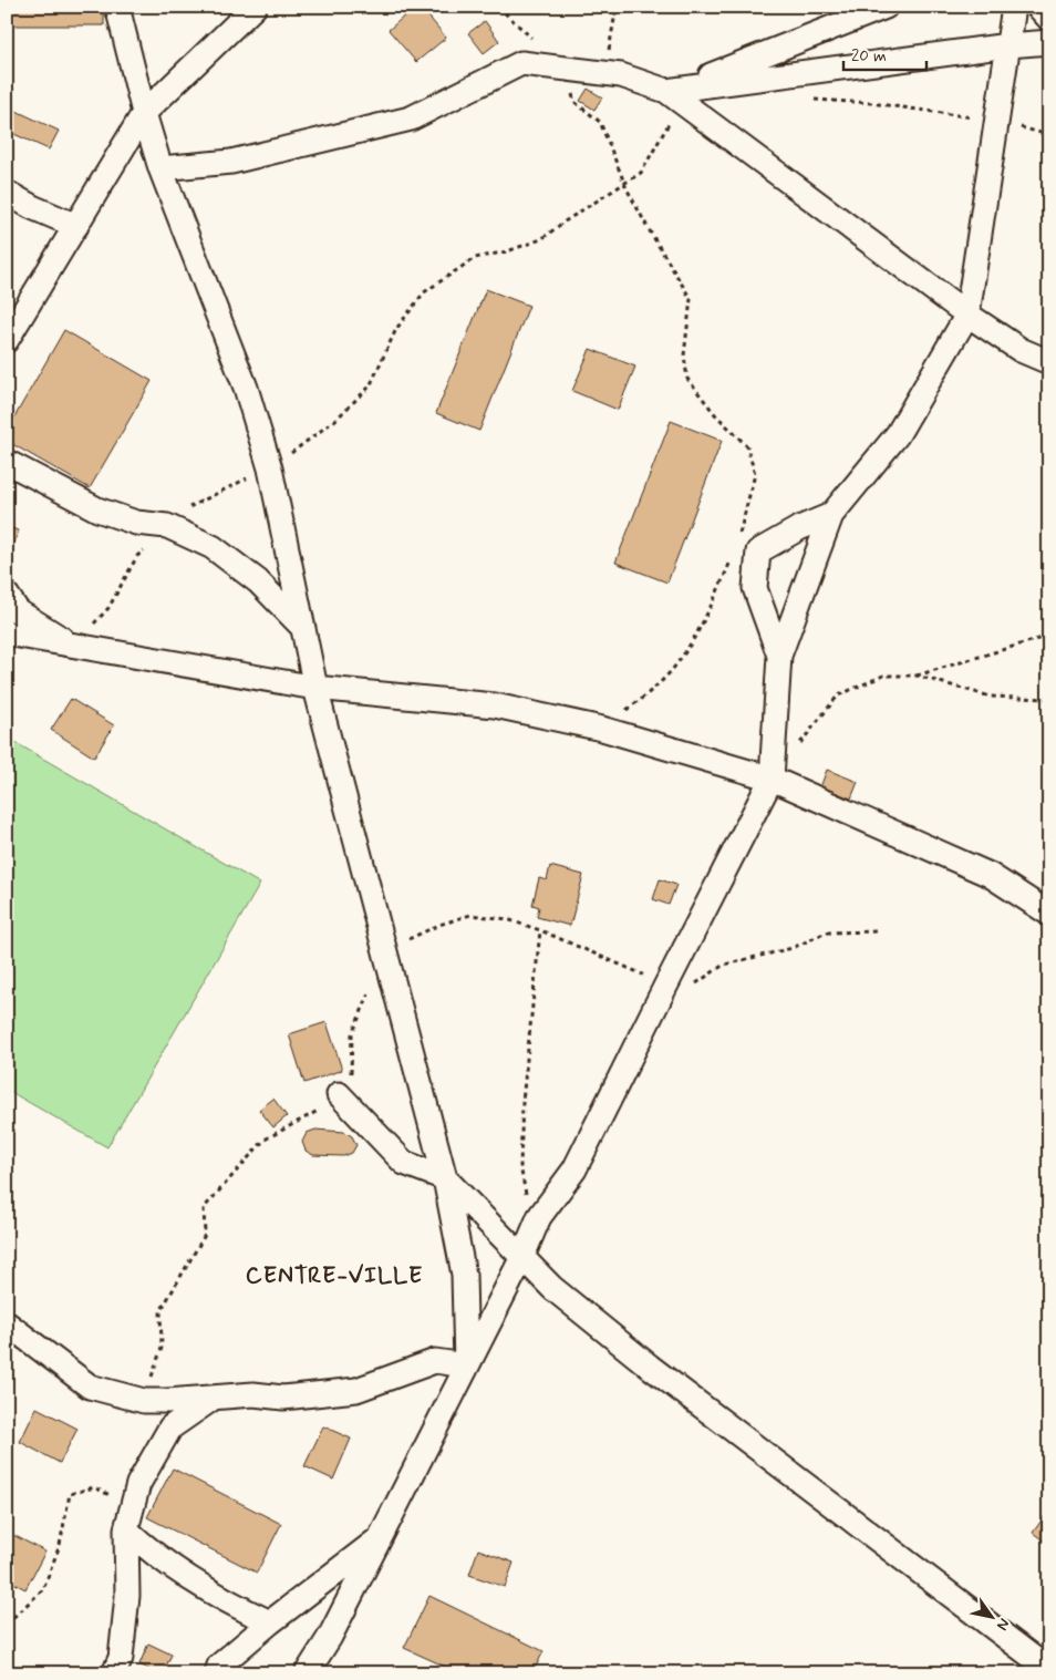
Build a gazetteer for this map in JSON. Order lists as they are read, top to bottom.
{
  "districts": ["CENTRE-VILLE"],
  "scale_bar": "20 m",
  "north": "bottom right"
}
